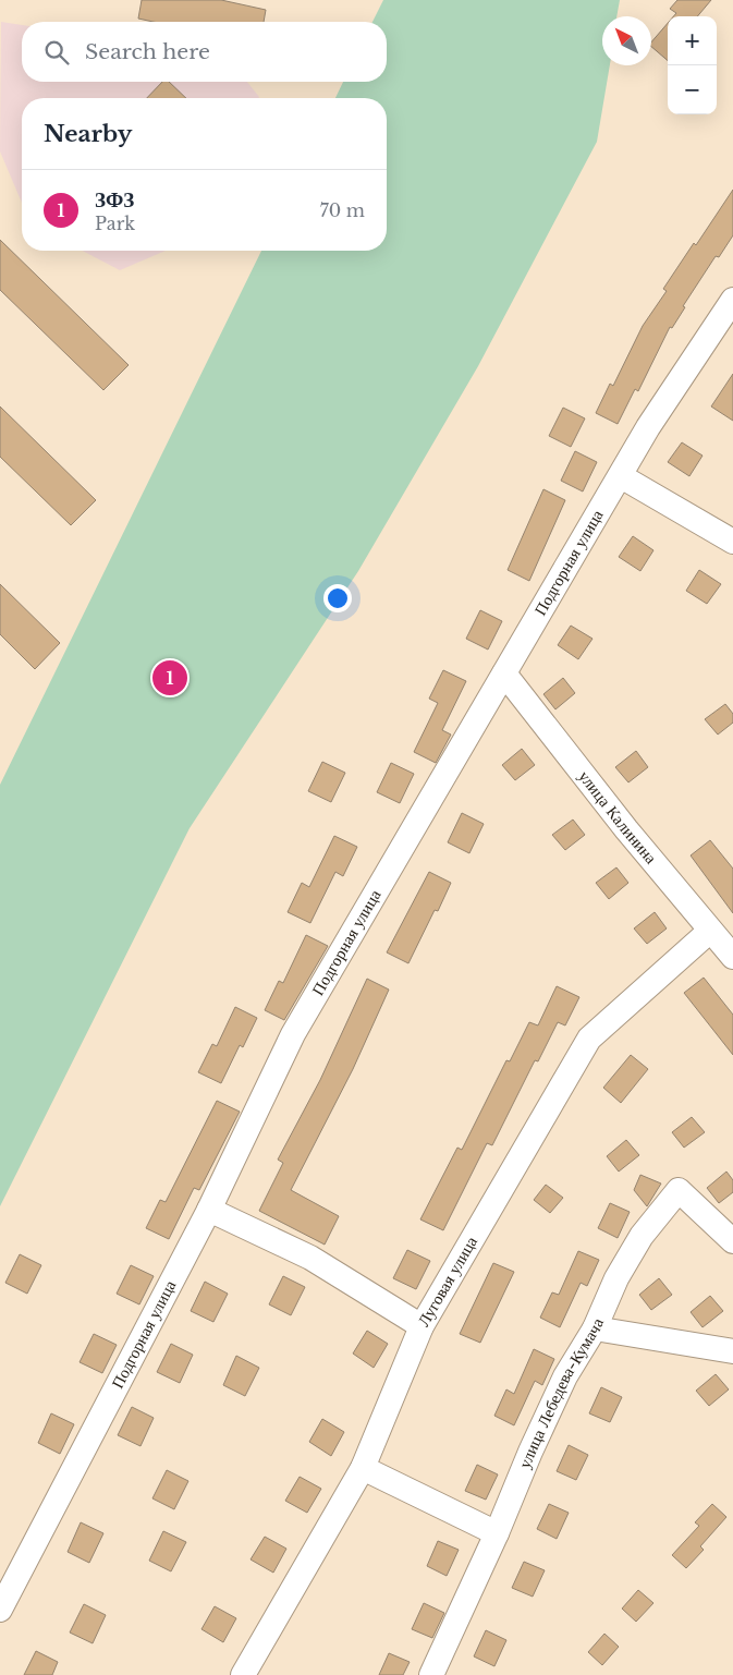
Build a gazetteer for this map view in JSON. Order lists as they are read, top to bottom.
{
  "streets": {
    "street": [
      "Подгорная улица",
      "улица Калинина",
      "Луговая улица",
      "улица Лебедева-Кумача"
    ]
  },
  "crossings": [
    ["Подгорная улица", "улица Калинина"],
    ["улица Калинина", "Луговая улица"]
  ],
  "north": "top left",
  "page": {
    "map_buttons": ["+", "−"],
    "search": "Search here",
    "heading": "Nearby",
    "list": [
      {
        "mark": "1",
        "name": "ЗФЗ",
        "note": "Park",
        "value": "70 m"
      }
    ],
    "pins": "1"
  }
}
